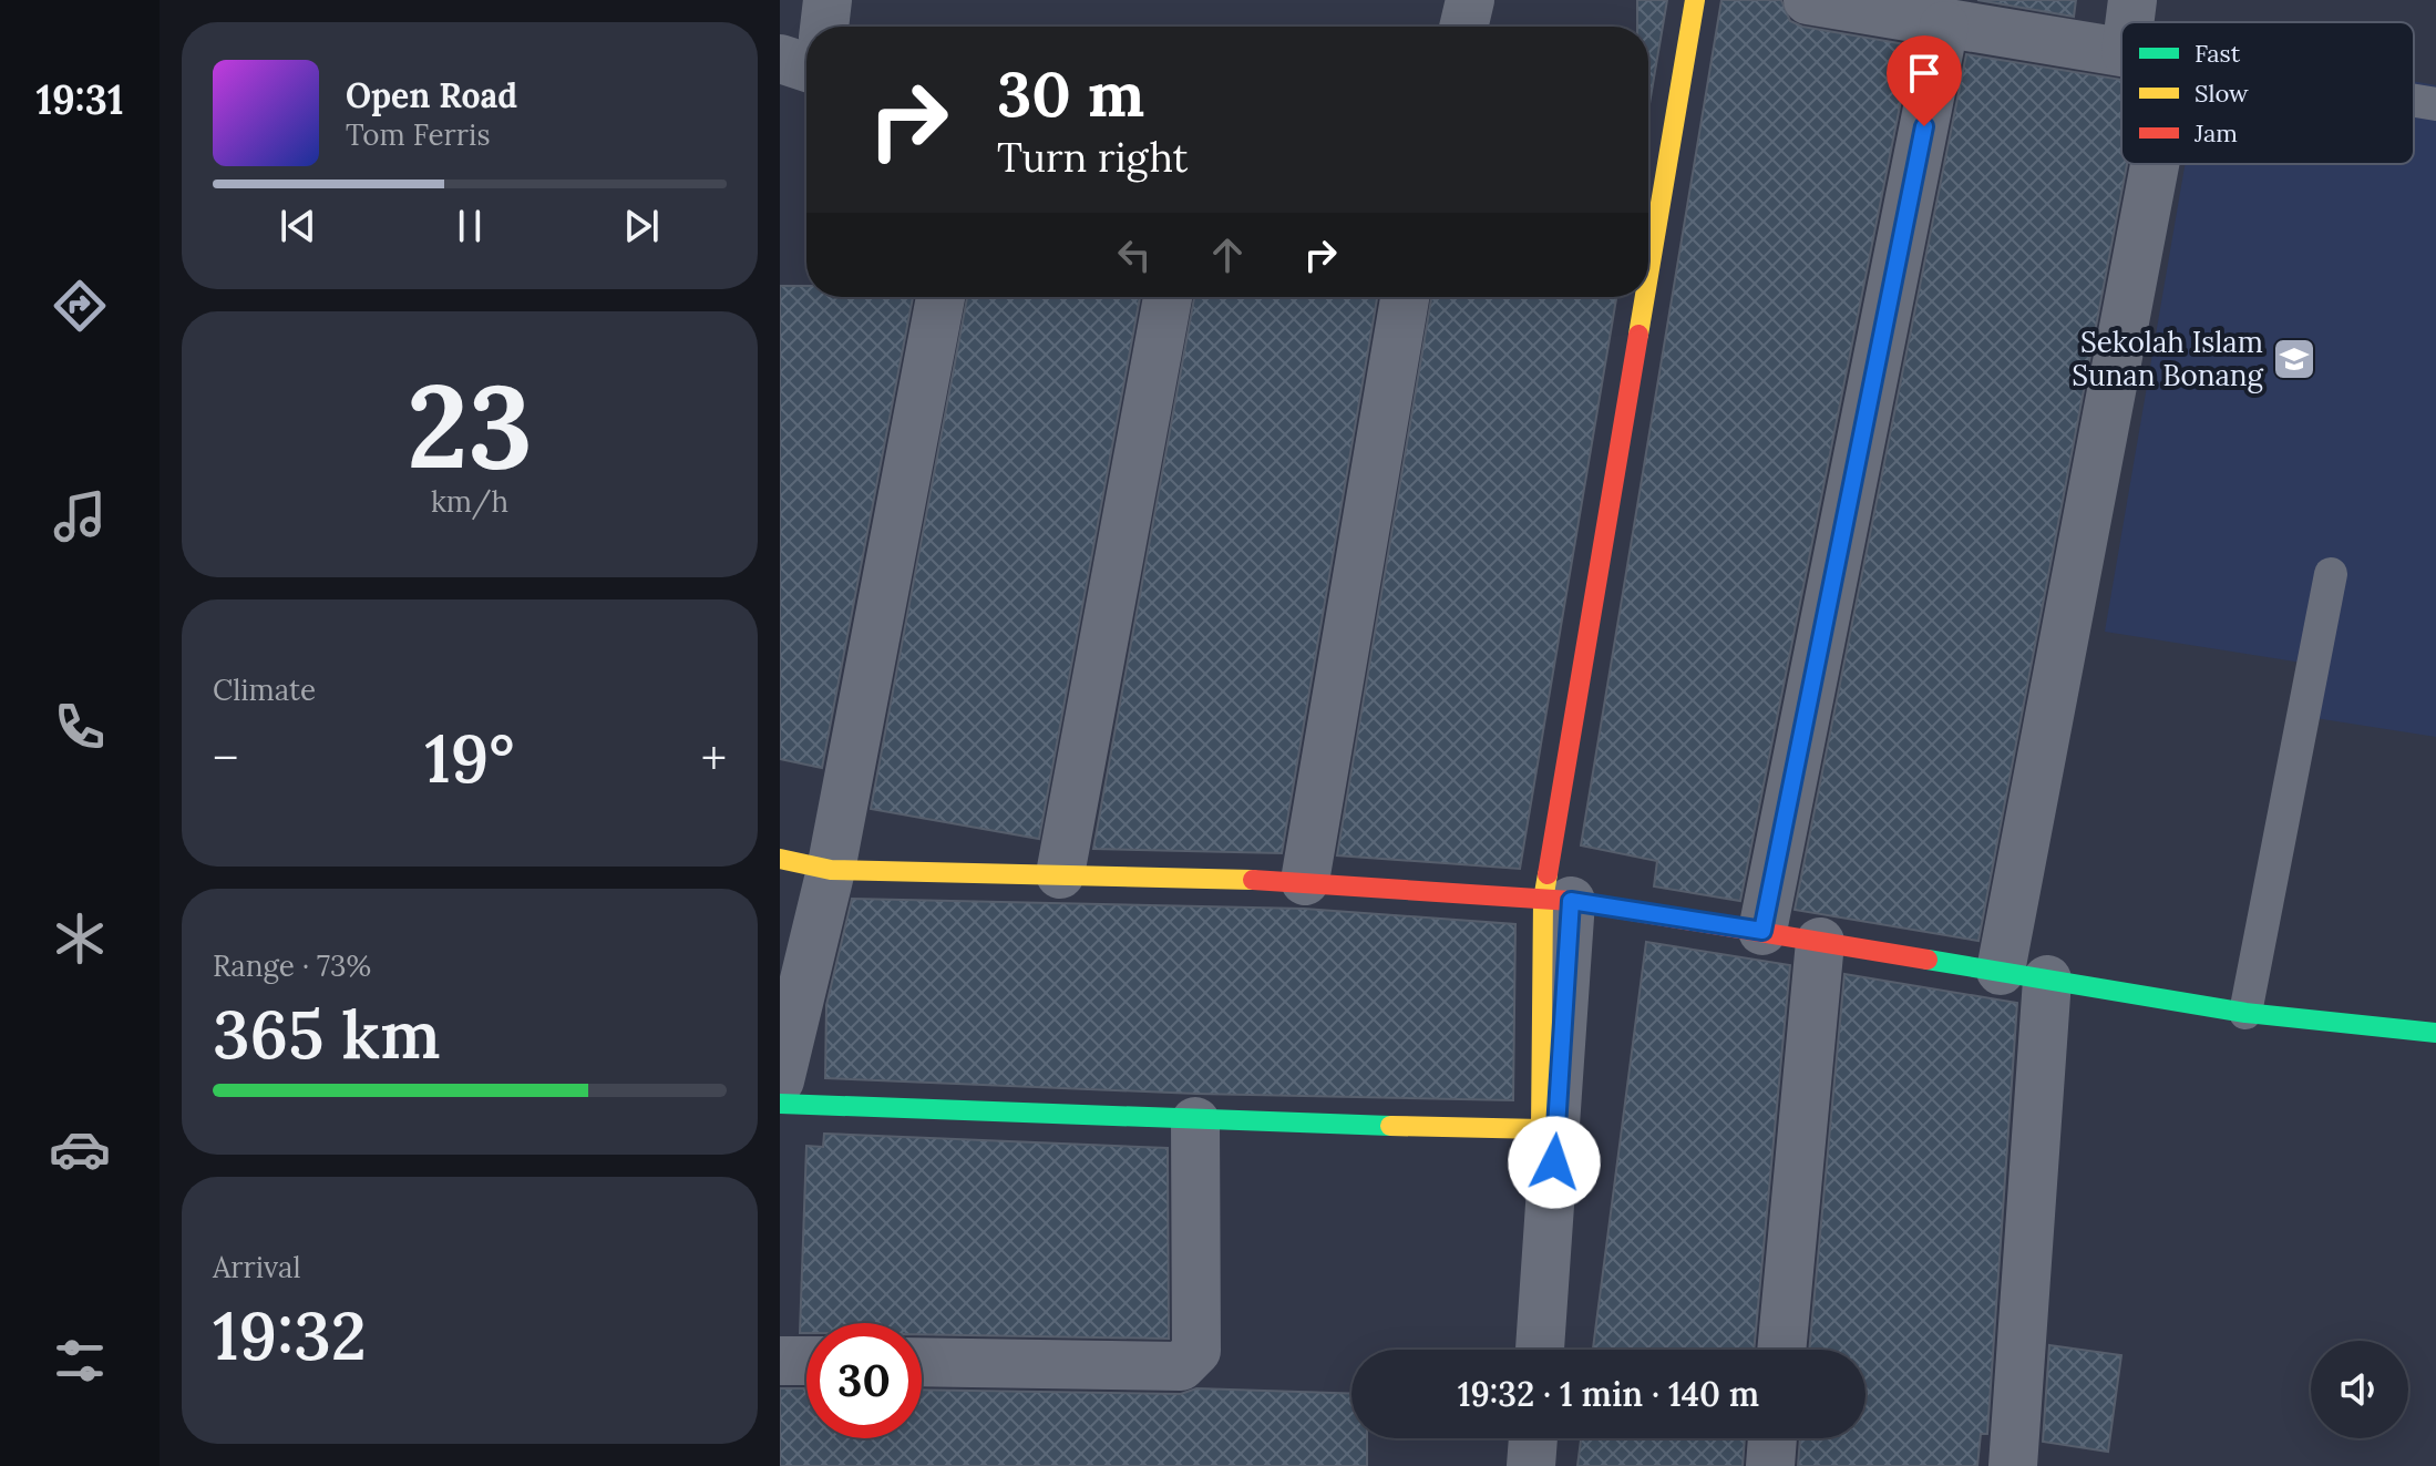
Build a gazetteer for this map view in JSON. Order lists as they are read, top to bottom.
{
  "places": {
    "school or university": ["Sekolah Islam Sunan Bonang"]
  },
  "legend": ["Fast", "Slow", "Jam"],
  "page": {
    "tabs": "19:31",
    "turn": ["30 m", "Turn right"],
    "song": ["Open Road", "Tom Ferris"],
    "tile": [
      ["23", "km/h"],
      "Climate",
      ["Range · 73%", "365 km"],
      ["Arrival", "19:32"]
    ],
    "heat": ["−", "19°", "+"],
    "limit": "30",
    "trip": "19:32 · 1 min · 140 m"
  }
}
